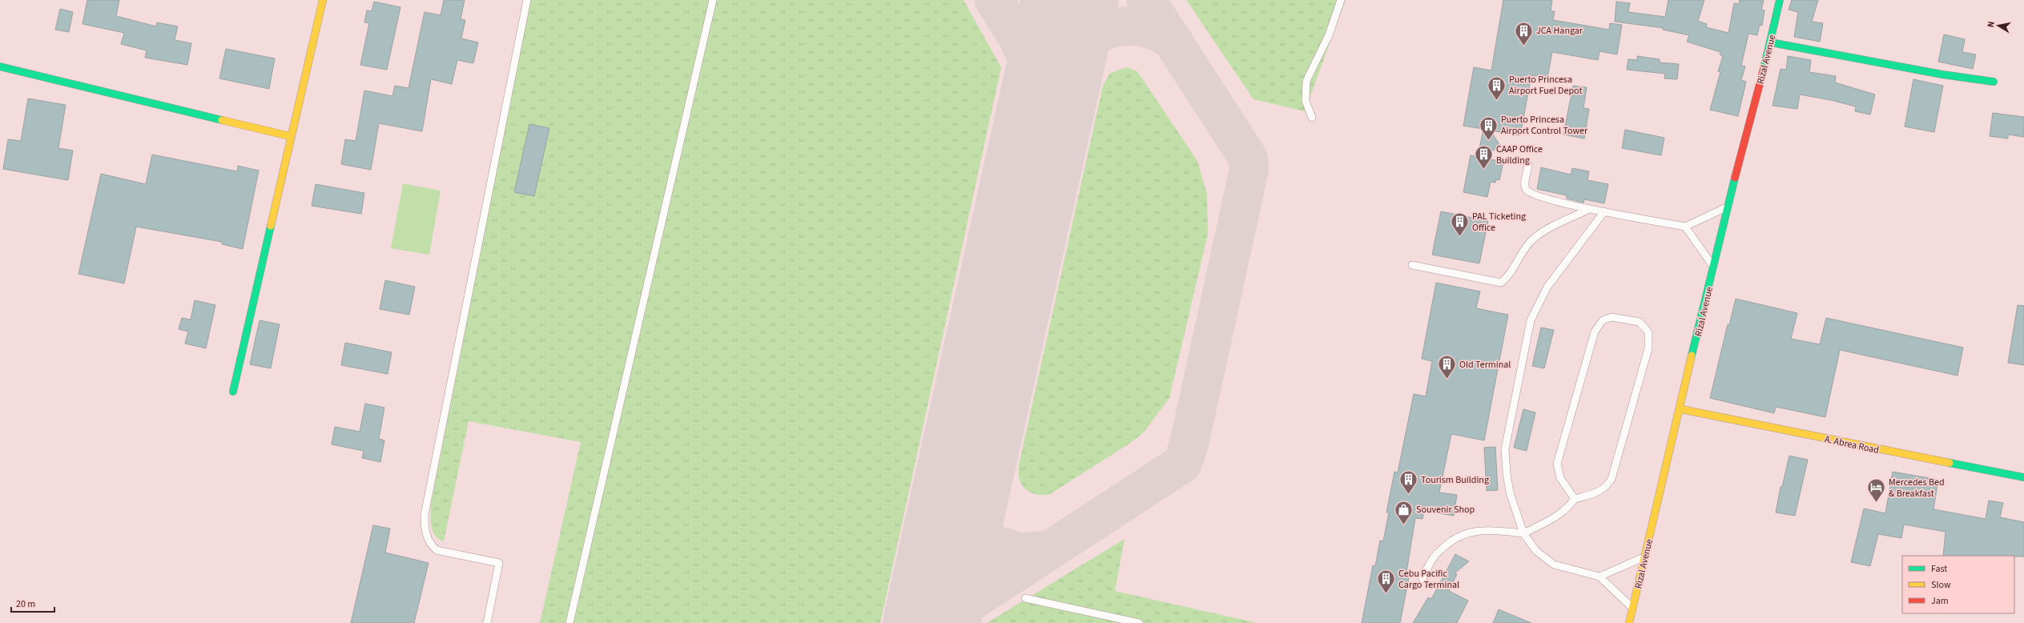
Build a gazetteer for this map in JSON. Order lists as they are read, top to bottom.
{
  "streets": {
    "street": ["Rizal Avenue", "A. Abrea Road"]
  },
  "crossings": [
    ["Rizal Avenue", "A. Abrea Road"]
  ],
  "places": {
    "building": [
      "JCA Hangar",
      "Puerto Princesa Airport Fuel Depot",
      "Puerto Princesa Airport Control Tower",
      "CAAP Office Building",
      "PAL Ticketing Office",
      "Old Terminal",
      "Tourism Building",
      "Cebu Pacific Cargo Terminal"
    ],
    "hotel": ["Mercedes Bed & Breakfast"],
    "shop": ["Souvenir Shop"]
  },
  "legend": ["Fast", "Slow", "Jam"],
  "scale_bar": "20 m",
  "north": "left"
}
